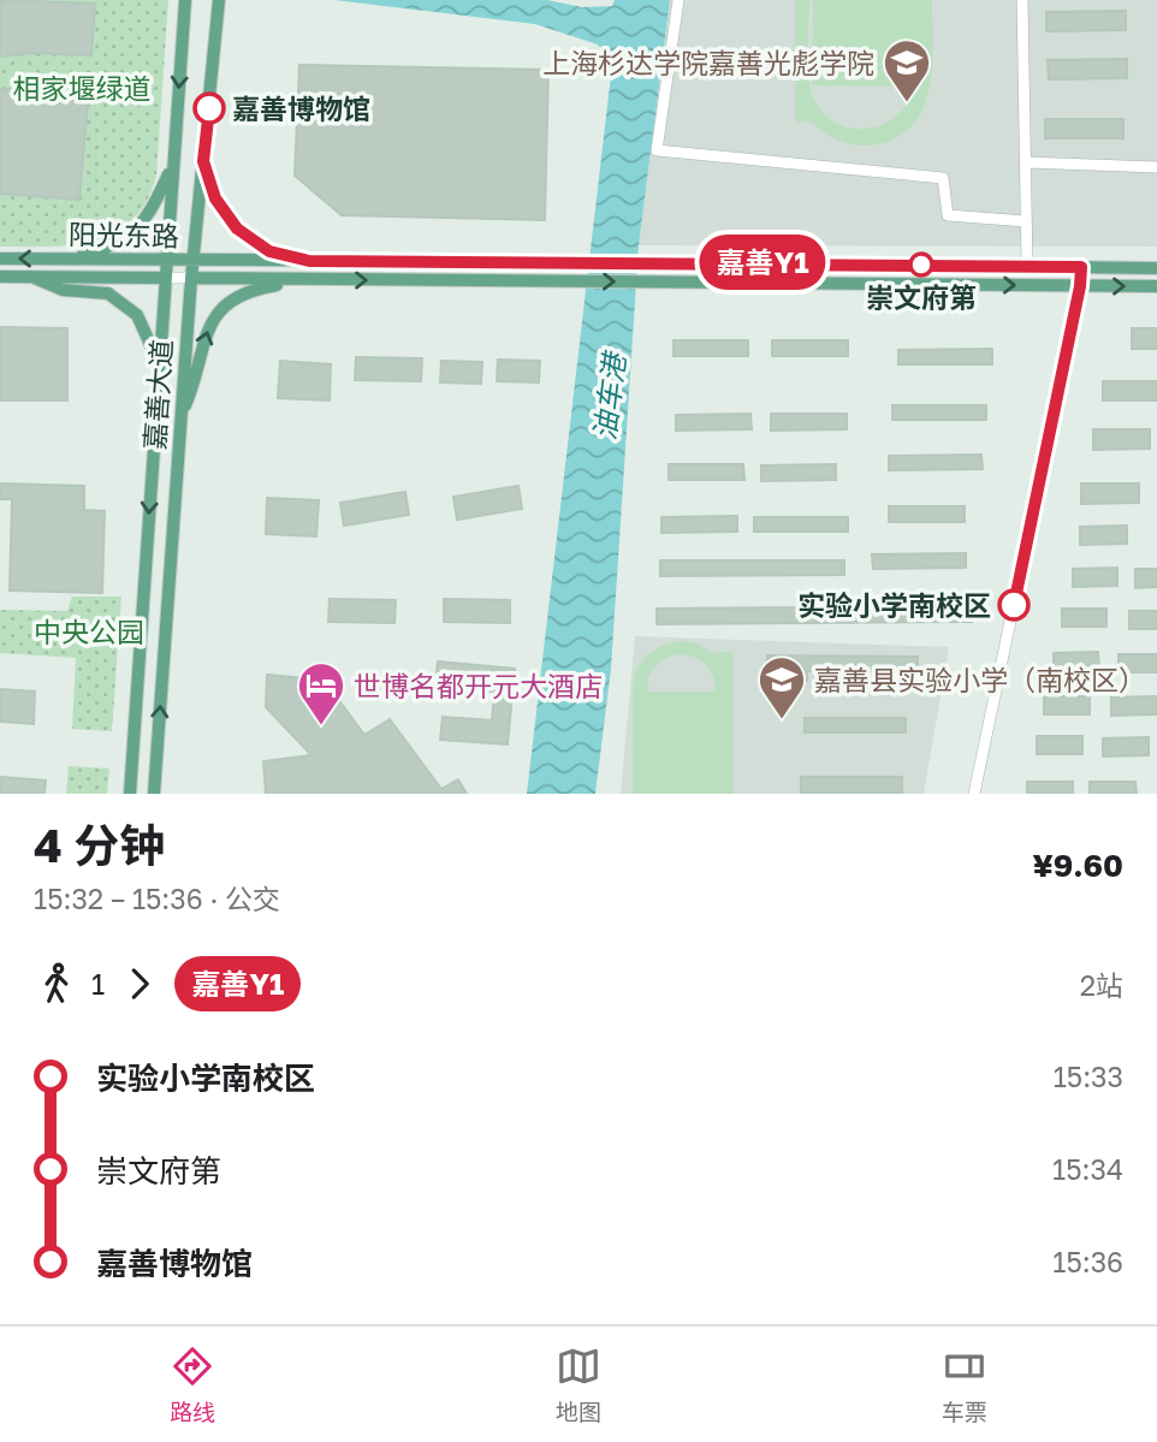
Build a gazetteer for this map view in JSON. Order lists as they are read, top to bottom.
{
  "streets": {
    "main road": ["阳光东路", "嘉善大道"]
  },
  "crossings": [
    ["阳光东路", "嘉善大道"]
  ],
  "water": ["油车港"],
  "parks": ["相家堰绿道", "中央公园"],
  "places": {
    "school or university": ["上海杉达学院嘉善光彪学院", "嘉善县实验小学（南校区）"],
    "other": ["嘉善博物馆", "崇文府第", "实验小学南校区"],
    "hotel": ["世博名都开元大酒店"]
  },
  "lines": ["bus line 嘉善Y1"],
  "page": {
    "on_map": "嘉善Y1",
    "heading": ["4 分钟", "15:32 – 15:36 · 公交", "¥9.60"],
    "legs": ["1", "嘉善Y1", "2站"],
    "list": [
      {
        "name": "实验小学南校区",
        "value": "15:33"
      },
      {
        "name": "崇文府第",
        "value": "15:34"
      },
      {
        "name": "嘉善博物馆",
        "value": "15:36"
      }
    ],
    "tabs": ["路线", "地图", "车票"]
  }
}
